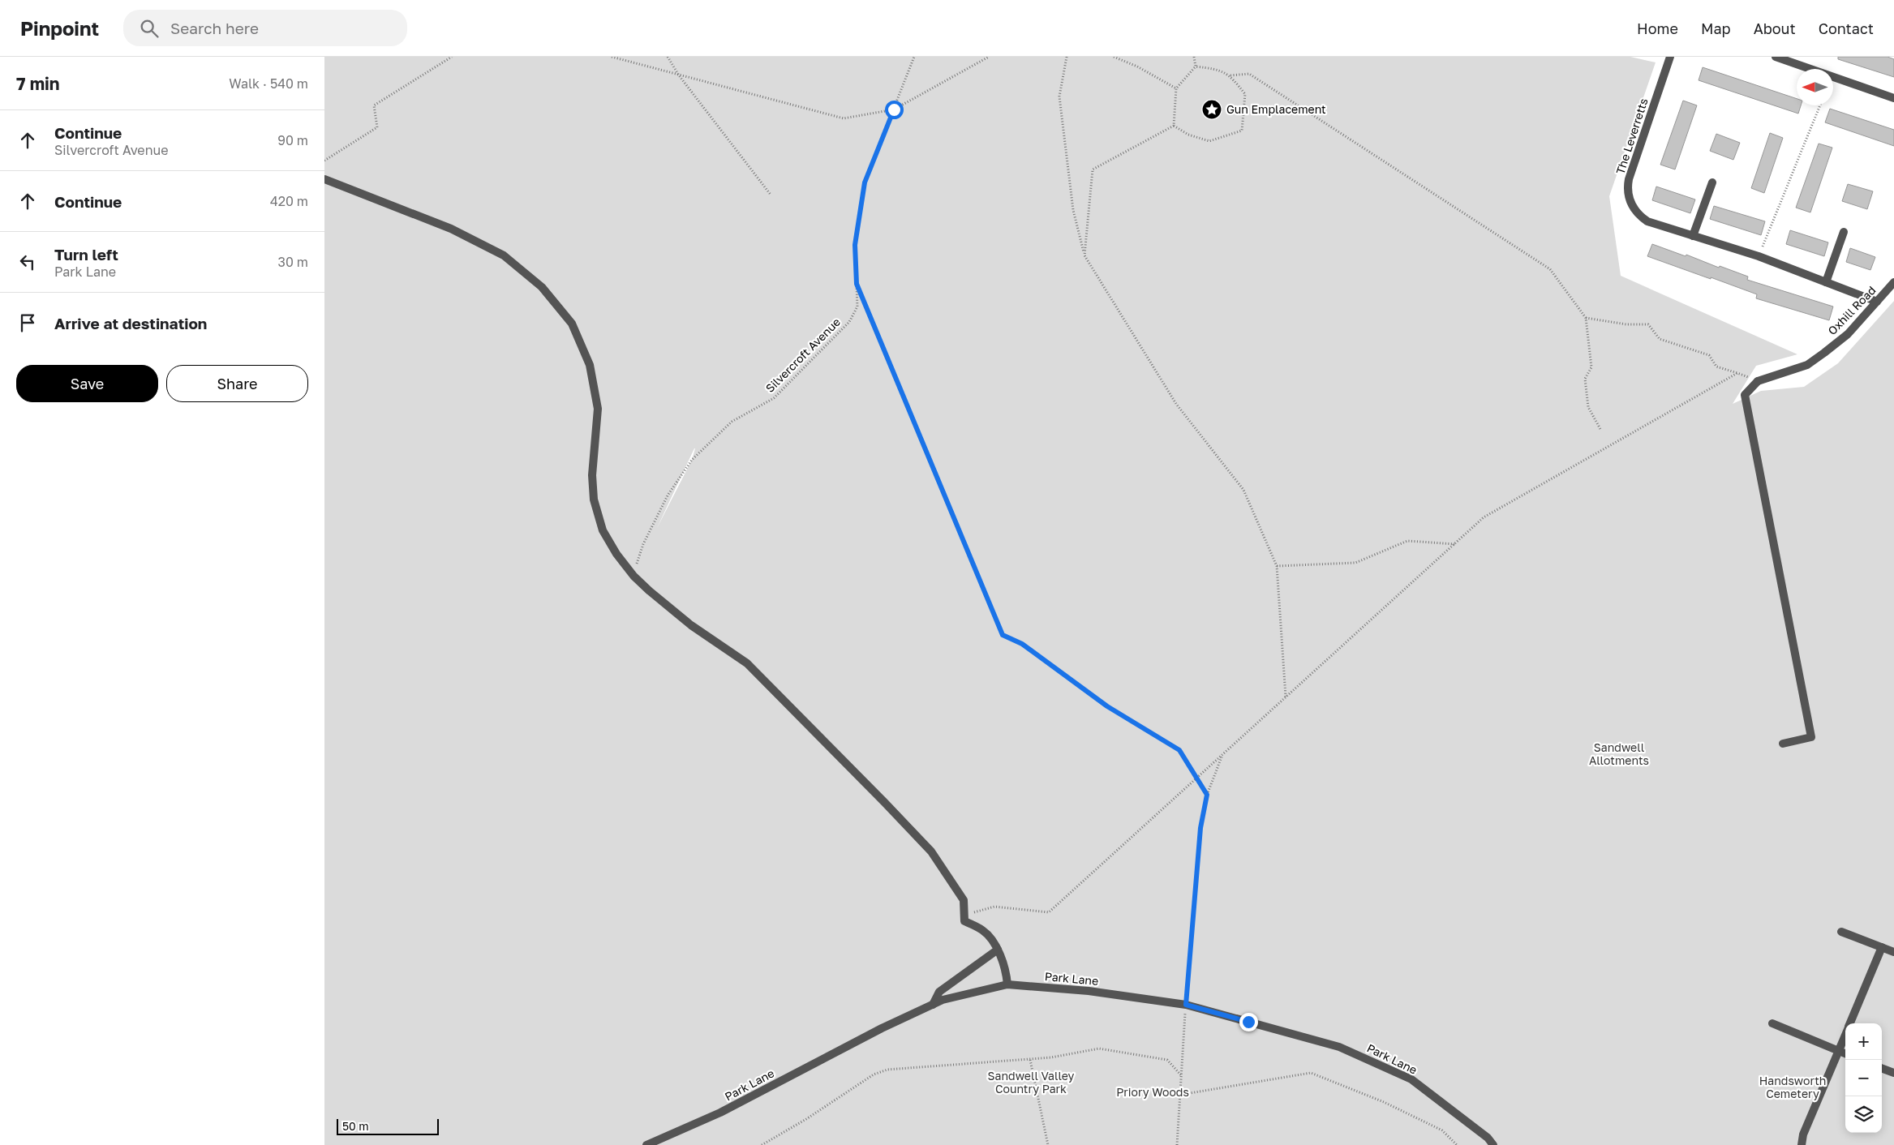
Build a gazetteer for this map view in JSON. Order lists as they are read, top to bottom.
{
  "streets": {
    "street": ["The Leverretts", "Oxhill Road", "Park Lane"],
    "path": ["Silvercroft Avenue"]
  },
  "crossings": [
    ["The Leverretts", "Oxhill Road"]
  ],
  "parks": [
    "Sandwell Allotments",
    "Sandwell Valley Country Park",
    "Handsworth Cemetery",
    "Priory Woods"
  ],
  "places": {
    "place": ["Gun Emplacement"]
  },
  "scale_bar": "50 m",
  "north": "left",
  "page": {
    "header": "Pinpoint",
    "search": "Search here",
    "nav": [
      "Home",
      "Map",
      "About",
      "Contact"
    ],
    "heading": ["7 min", "Walk · 540 m"],
    "list": [
      ["Continue", "Silvercroft Avenue", "90 m"],
      ["Continue", "420 m"],
      ["Turn left", "Park Lane", "30 m"],
      "Arrive at destination"
    ],
    "buttons": ["Save", "Share"],
    "map_buttons": ["+", "−"],
    "scale": "50 m"
  }
}
